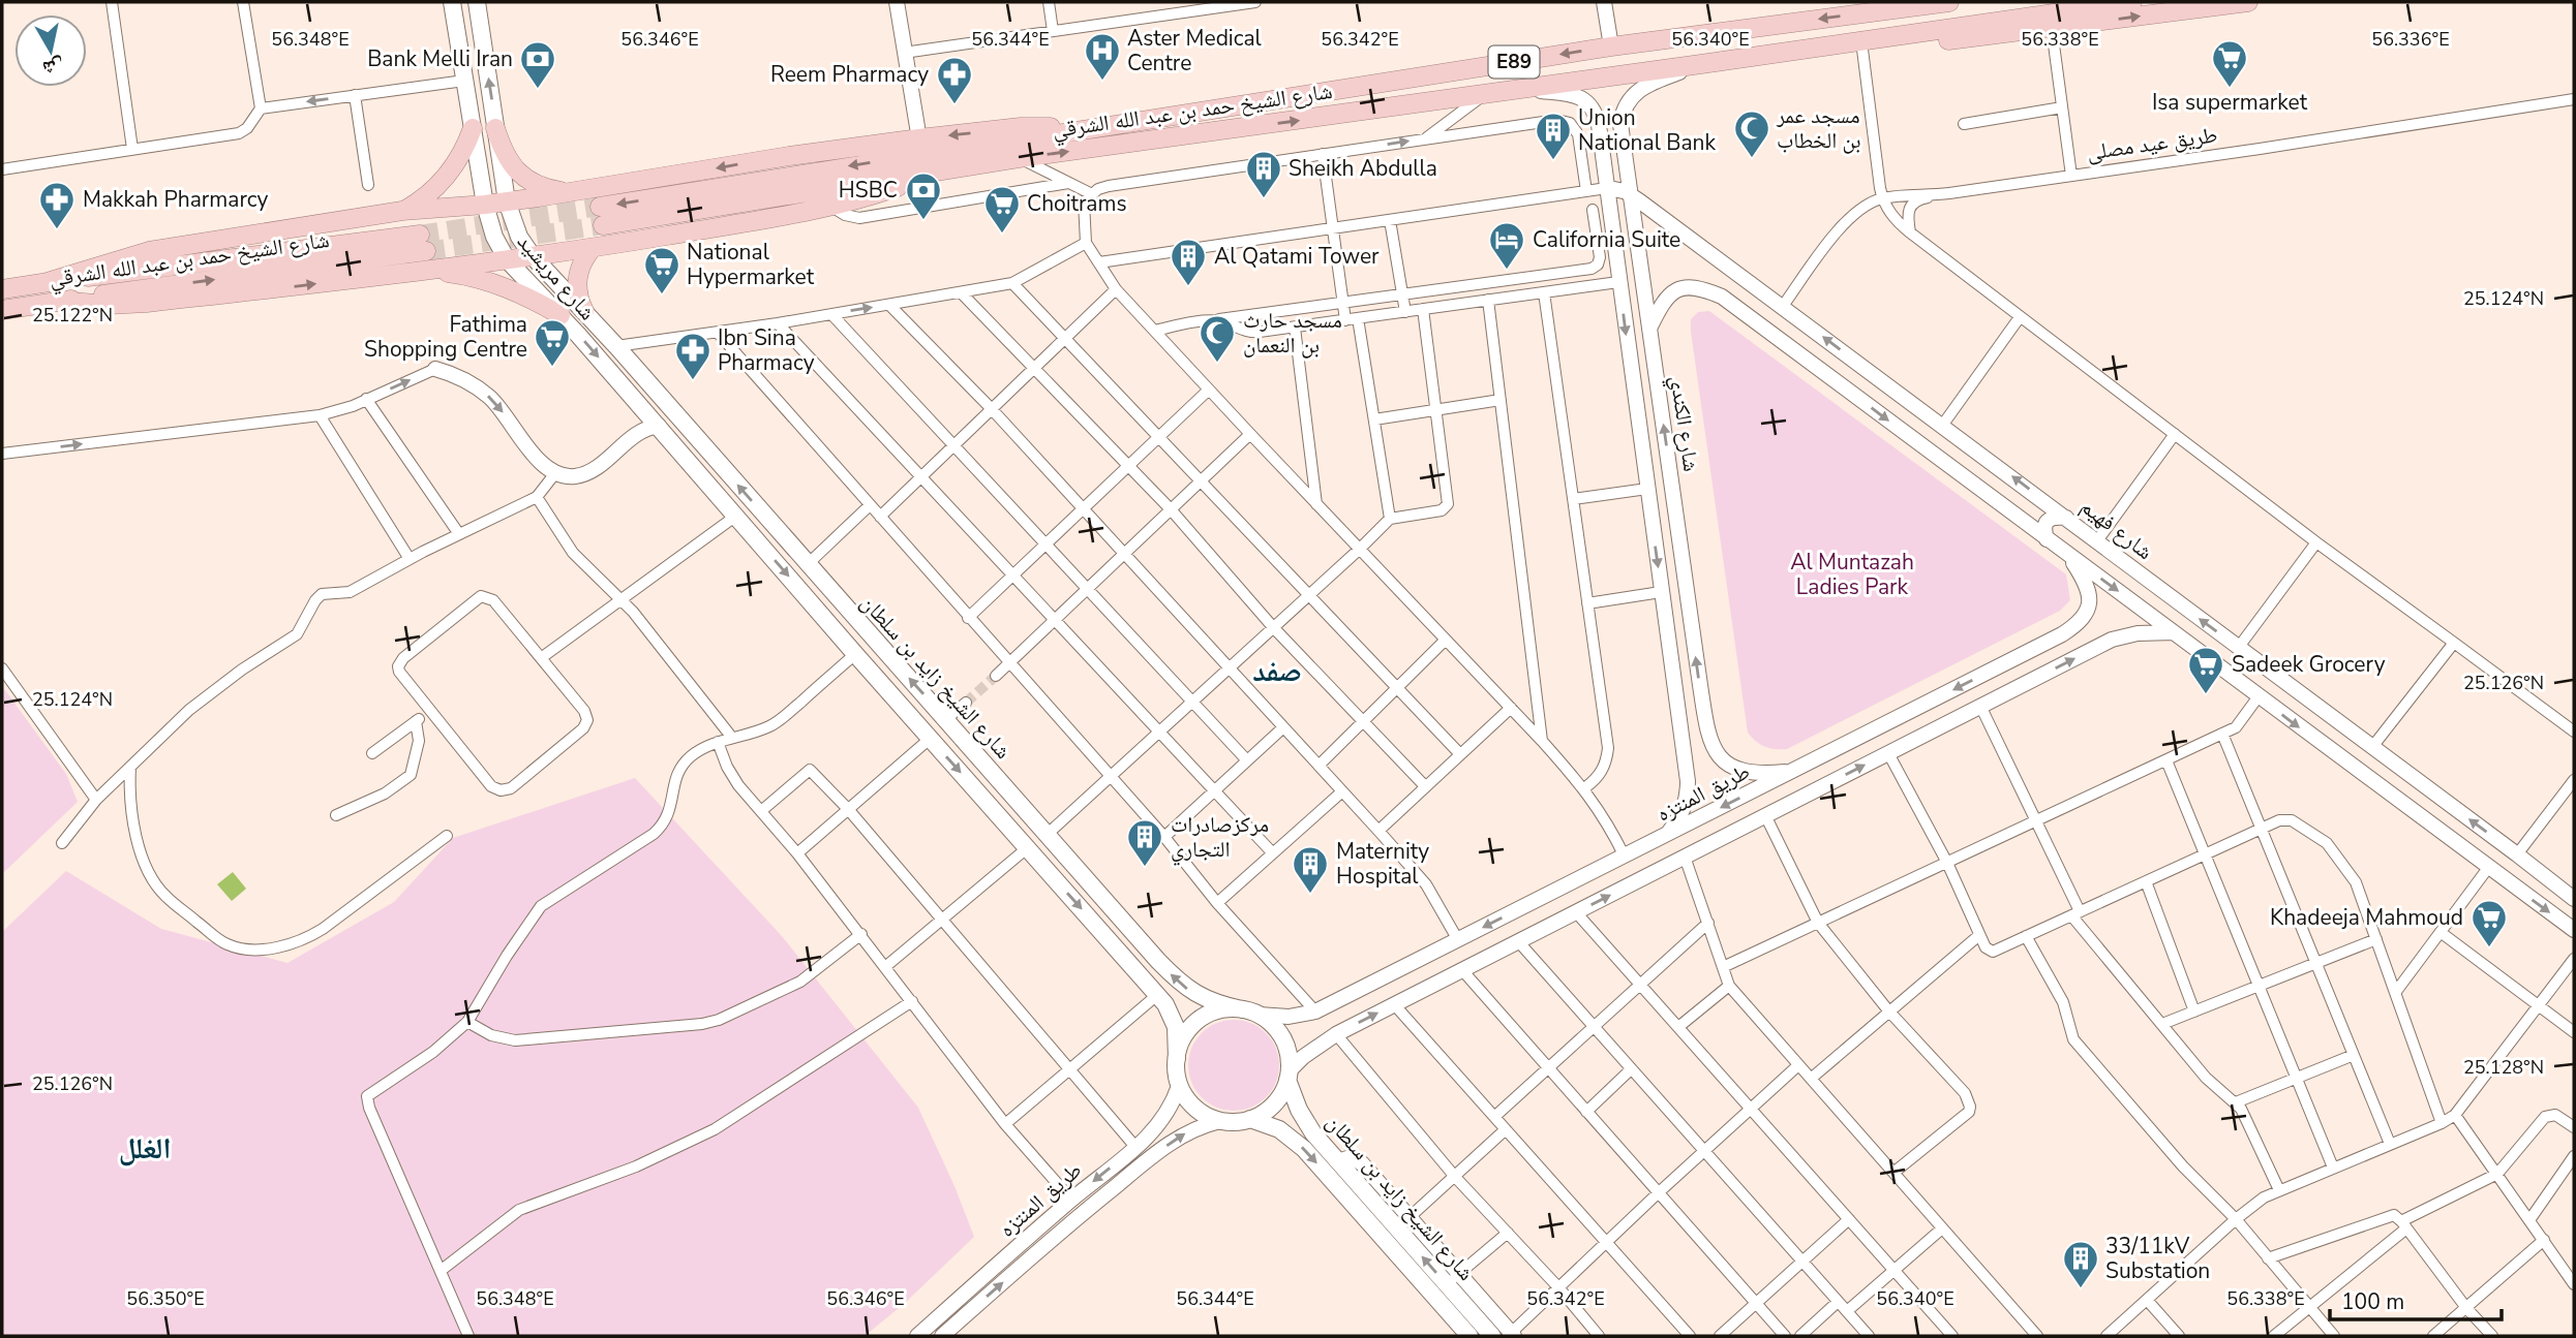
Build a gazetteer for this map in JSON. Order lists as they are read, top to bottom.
{
  "streets": {
    "highway": ["E89", "شارع الشيخ حمد بن عبد الله الشرقي"],
    "main road": ["شارع مريشيد", "شارع الشيخ زايد بن سلطان"],
    "street": [
      "طريق عيد مصلى",
      "شارع الكندي",
      "شارع فهيم",
      "طريق المنتزه"
    ]
  },
  "crossings": [
    ["شارع الشيخ حمد بن عبد الله الشرقي", "شارع الكندي"],
    ["طريق عيد مصلى", "شارع فهيم"],
    ["شارع مريشيد", "شارع الشيخ زايد بن سلطان"],
    ["شارع الكندي", "شارع فهيم"],
    ["شارع الكندي", "طريق المنتزه"],
    ["شارع الشيخ زايد بن سلطان", "طريق المنتزه"]
  ],
  "districts": ["صفد", "الغلل"],
  "parks": ["Al Muntazah Ladies Park"],
  "places": {
    "hospital": ["Aster Medical Centre"],
    "supermarket": [
      "Isa supermarket",
      "Choitrams",
      "National Hypermarket",
      "Fathima Shopping Centre",
      "Sadeek Grocery",
      "Khadeeja Mahmoud"
    ],
    "bank": ["Bank Melli Iran", "HSBC"],
    "pharmacy": ["Reem Pharmacy", "Makkah Pharmarcy", "Ibn Sina Pharmacy"],
    "mosque": ["مسجد عمر بن الخطاب", "مسجد حارث بن النعمان"],
    "building": [
      "Union National Bank",
      "Sheikh Abdulla",
      "Al Qatami Tower",
      "مركزصادرات التجاري",
      "Maternity Hospital",
      "33/11kV Substation"
    ],
    "hotel": ["California Suite"]
  },
  "scale_bar": "100 m",
  "north": "bottom",
  "coordinates": [
    "56.336°E",
    "56.348°E",
    "56.346°E",
    "56.344°E",
    "56.342°E",
    "56.340°E",
    "56.338°E",
    "25.124°N",
    "25.122°N",
    "25.126°N",
    "25.128°N",
    "56.350°E"
  ]
}
